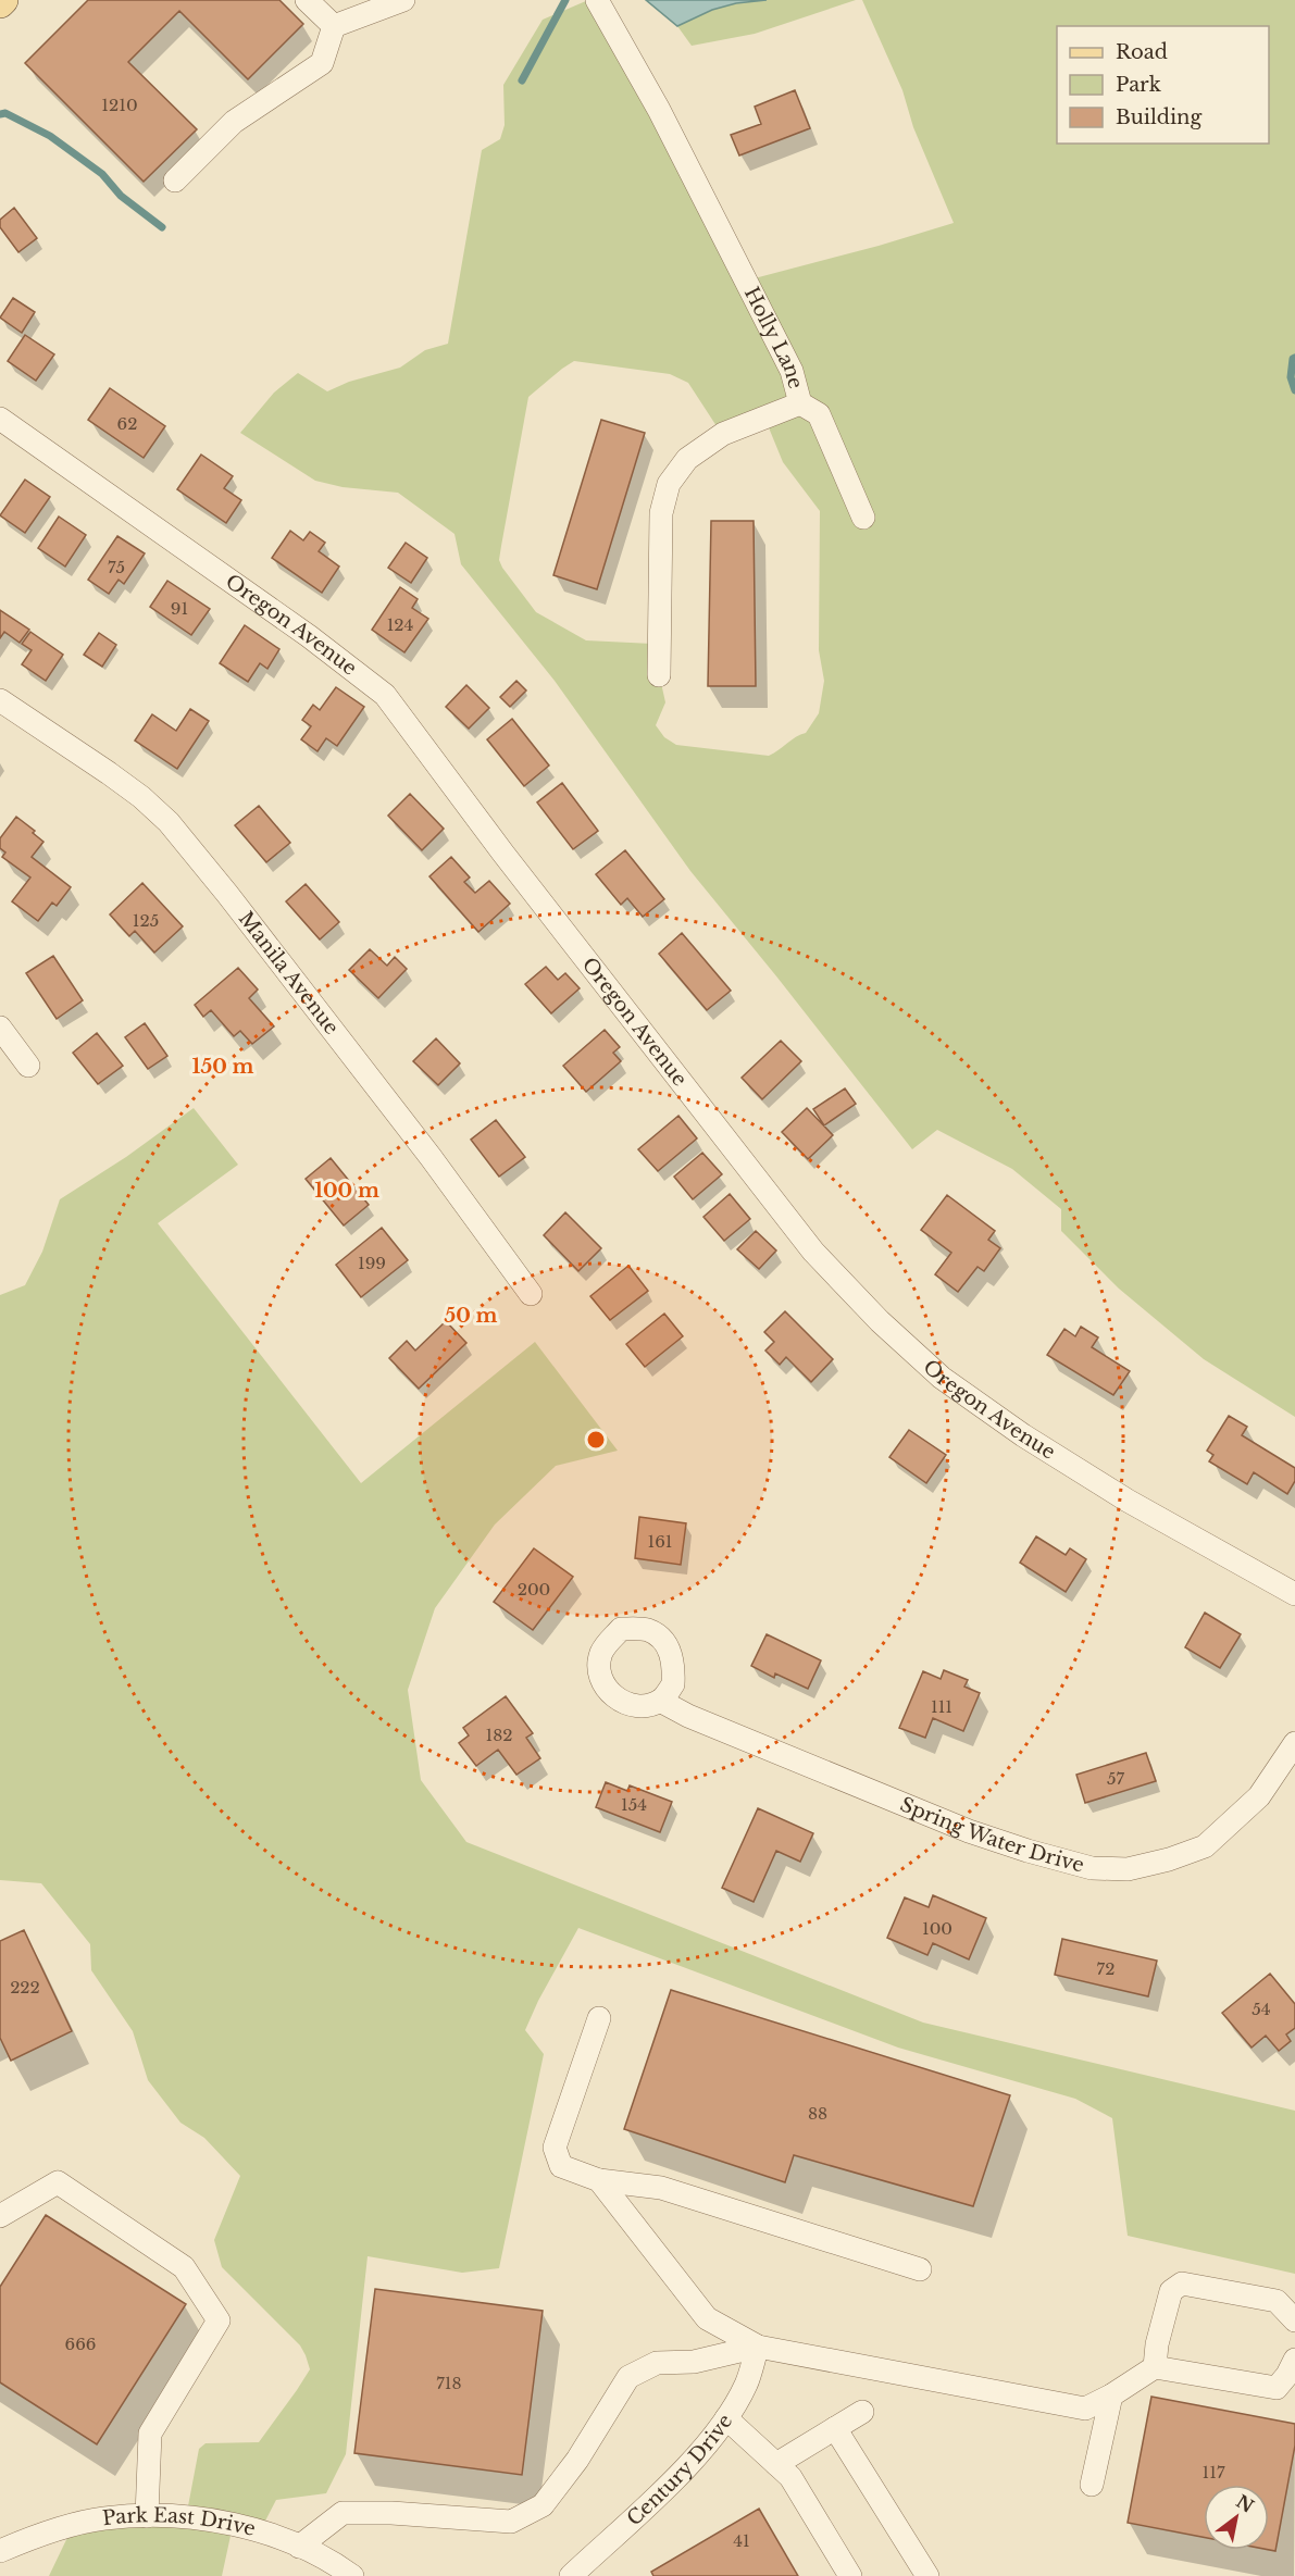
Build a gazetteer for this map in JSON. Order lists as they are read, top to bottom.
{
  "streets": {
    "street": [
      "Holly Lane",
      "Oregon Avenue",
      "Manila Avenue",
      "Spring Water Drive",
      "Century Drive",
      "Park East Drive"
    ]
  },
  "house_numbers": [
    "1210",
    "62",
    "75",
    "91",
    "124",
    "125",
    "199",
    "161",
    "200",
    "111",
    "182",
    "57",
    "154",
    "100",
    "72",
    "222",
    "54",
    "88",
    "666",
    "718",
    "117",
    "41"
  ],
  "legend": ["Road", "Park", "Building"],
  "north": "top right",
  "rings": ["150 m", "100 m", "50 m"]
}
